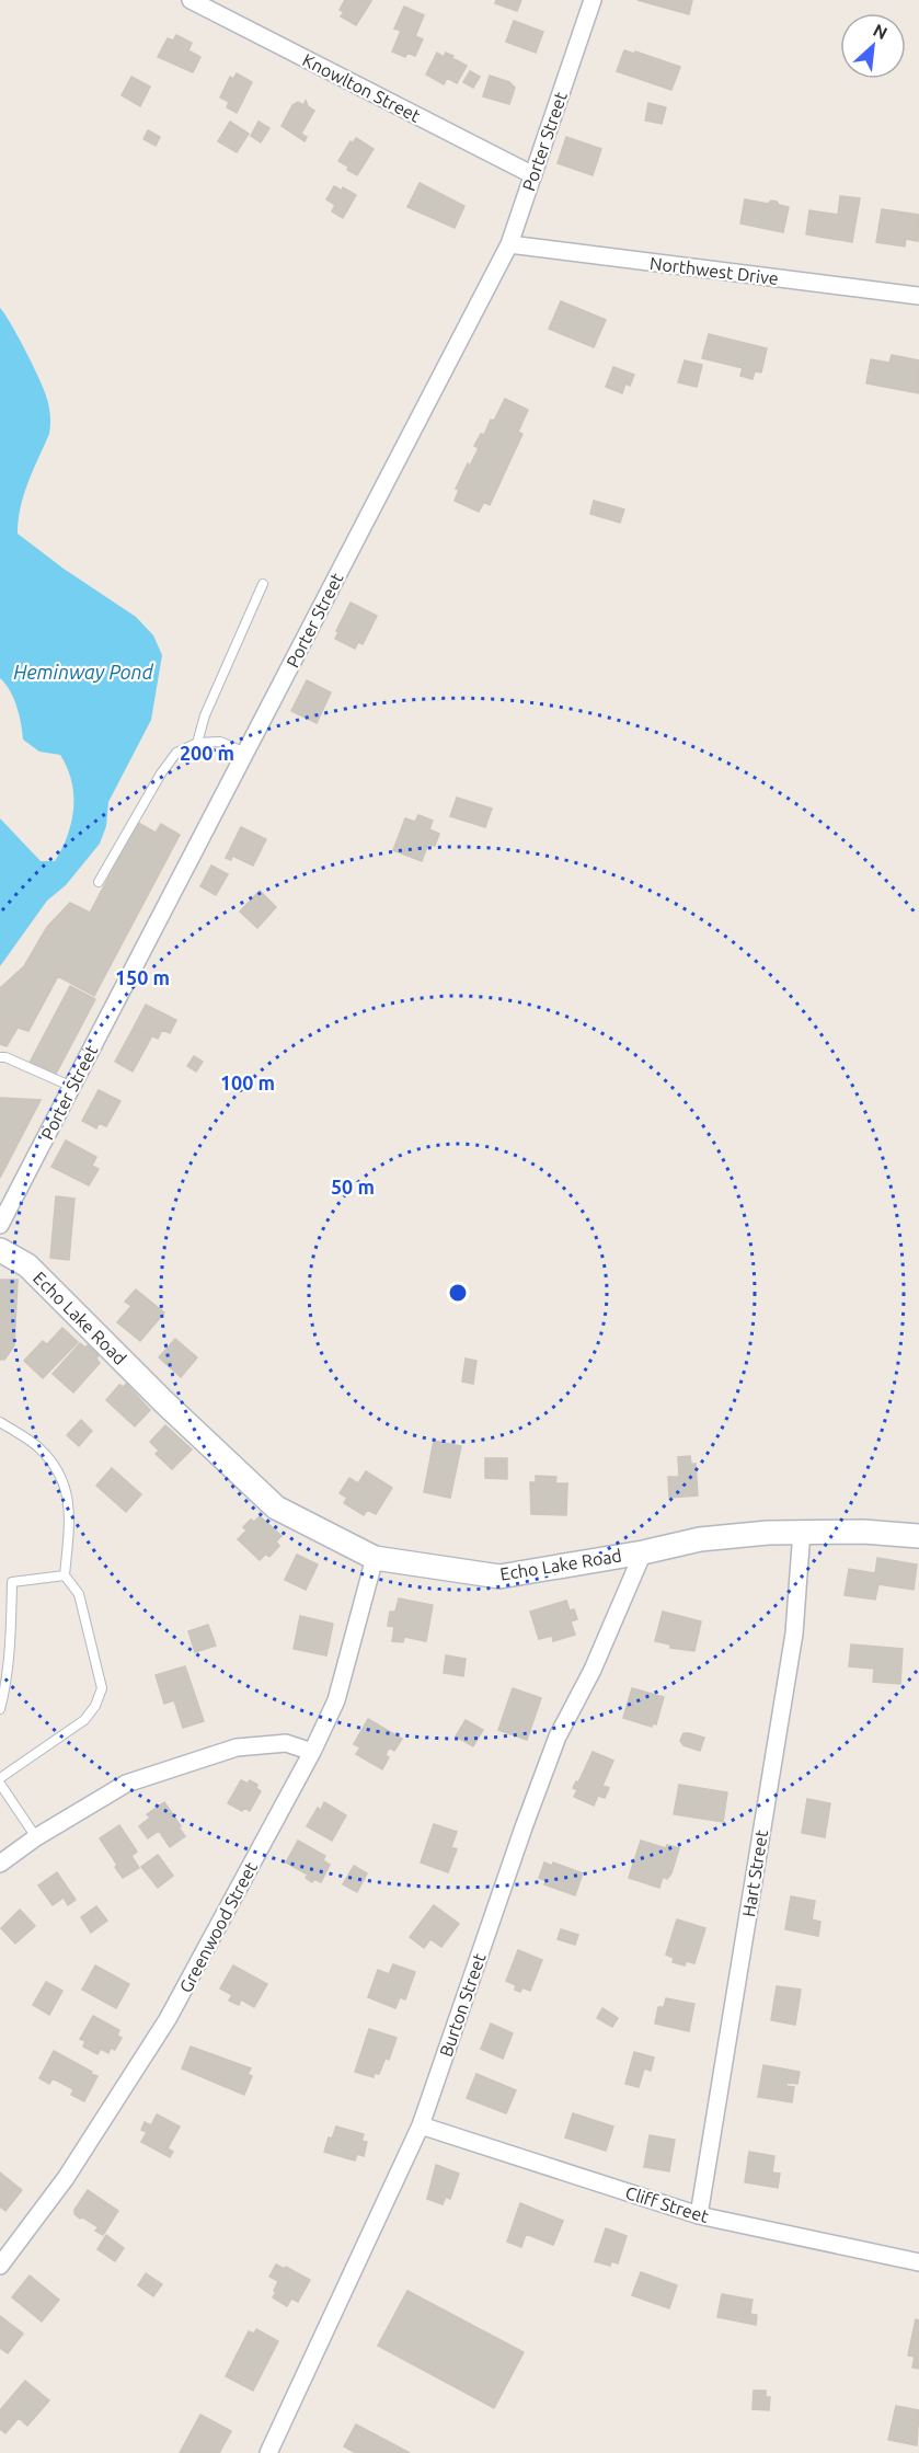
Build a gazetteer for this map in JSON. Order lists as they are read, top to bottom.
{
  "streets": {
    "main road": ["Echo Lake Road"],
    "street": [
      "Knowlton Street",
      "Porter Street",
      "Northwest Drive",
      "Hart Street",
      "Greenwood Street",
      "Burton Street",
      "Cliff Street"
    ]
  },
  "crossings": [
    ["Knowlton Street", "Porter Street"],
    ["Porter Street", "Northwest Drive"],
    ["Echo Lake Road", "Hart Street"],
    ["Echo Lake Road", "Greenwood Street"],
    ["Echo Lake Road", "Burton Street"],
    ["Hart Street", "Cliff Street"],
    ["Burton Street", "Cliff Street"]
  ],
  "water": ["Heminway Pond"],
  "north": "top right",
  "rings": [
    "200 m",
    "150 m",
    "100 m",
    "50 m"
  ]
}
